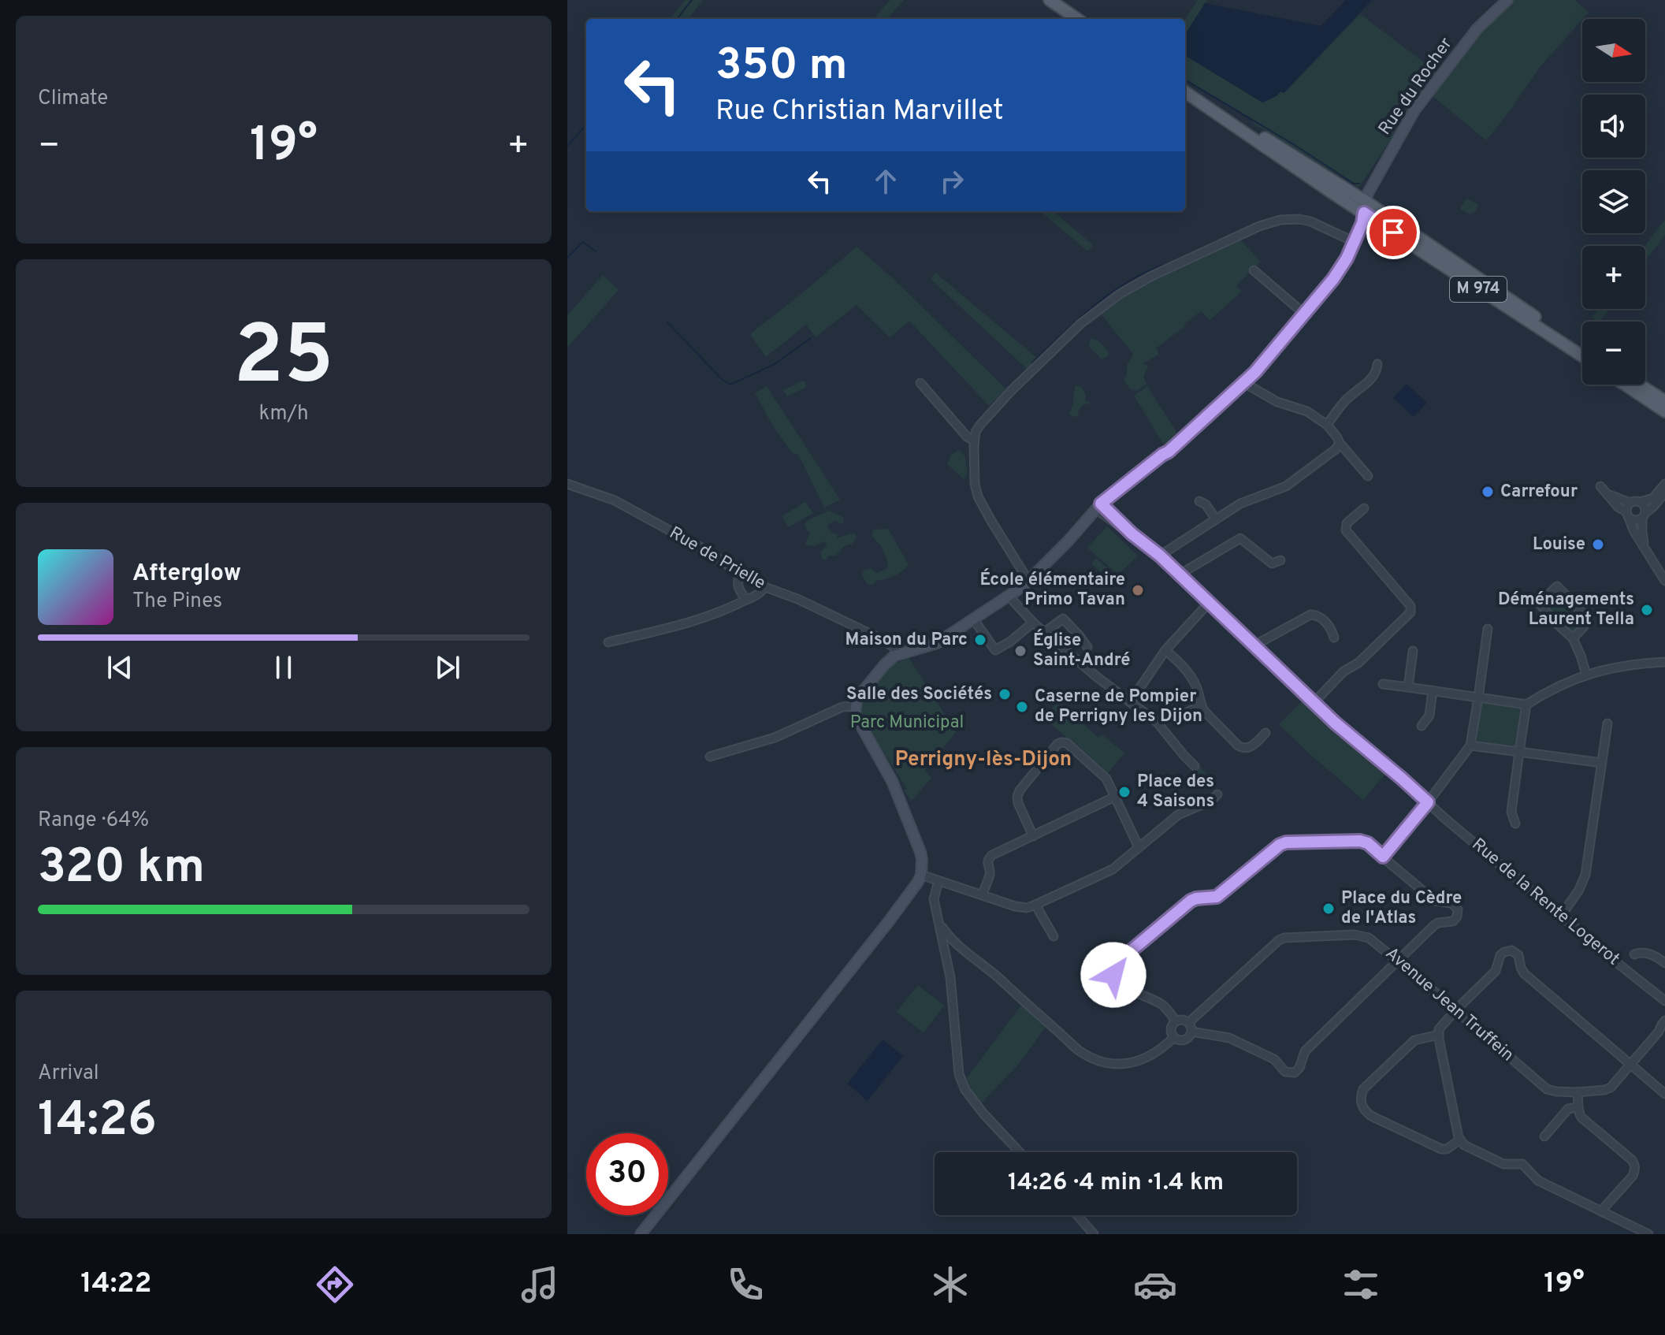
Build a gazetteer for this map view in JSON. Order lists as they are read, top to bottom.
{
  "streets": {
    "main road": ["Rue du Rocher", "M 974"],
    "street": ["Rue de Prielle", "Rue de la Rente Logerot", "Avenue Jean Truffein"]
  },
  "crossings": [
    ["Rue du Rocher", "M 974"],
    ["Rue du Rocher", "Rue de Prielle"],
    ["Rue du Rocher", "Rue de la Rente Logerot"]
  ],
  "districts": ["Perrigny-lès-Dijon"],
  "parks": ["Parc Municipal"],
  "places": [
    "Carrefour",
    "Louise",
    "École élémentaire Primo Tavan",
    "Déménagements Laurent Tella",
    "Maison du Parc",
    "Église Saint-André",
    "Salle des Sociétés",
    "Caserne de Pompier de Perrigny les Dijon",
    "Place des 4 Saisons",
    "Place du Cèdre de l'Atlas"
  ],
  "north": "right",
  "page": {
    "tile": [
      "Climate",
      ["25", "km/h"],
      ["Range · 64%", "320 km"],
      ["Arrival", "14:26"]
    ],
    "map_buttons": ["+", "−"],
    "turn": ["350 m", "Rue Christian Marvillet"],
    "heat": ["−", "19°", "+"],
    "song": ["Afterglow", "The Pines"],
    "limit": "30",
    "trip": "14:26 · 4 min · 1.4 km",
    "tabs": ["14:22", "19°"]
  }
}
